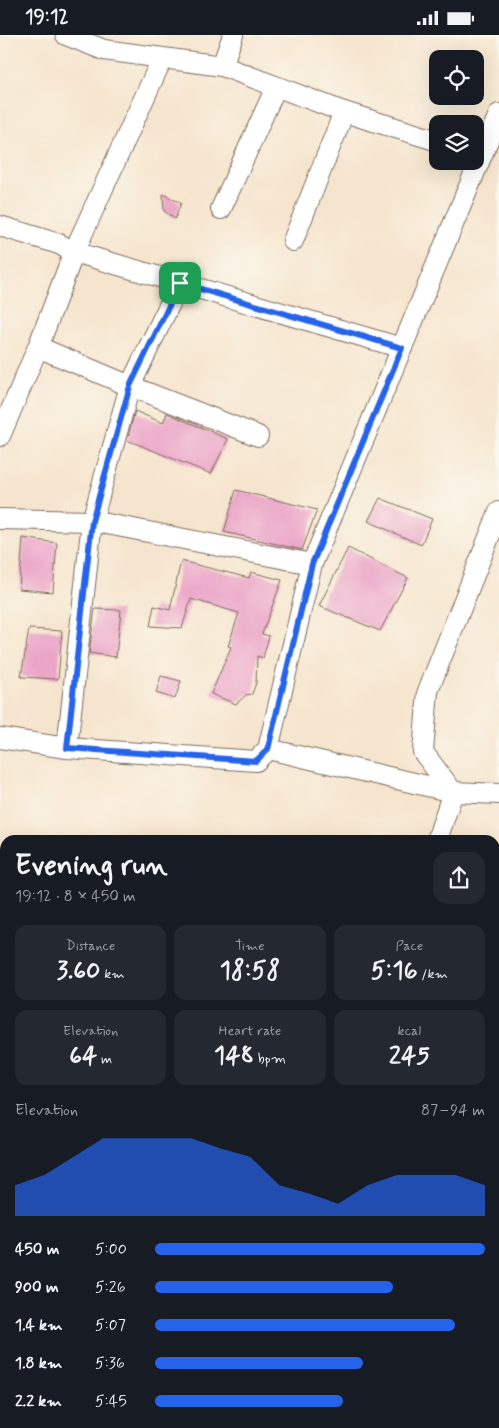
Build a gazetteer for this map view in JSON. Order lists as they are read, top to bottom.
{
  "page": {
    "status": "19:12",
    "heading": ["Evening run", "19:12 · 8 × 450 m"],
    "stats": [
      ["Distance", "3.60 km"],
      ["Time", "18:58"],
      ["Pace", "5:16 /km"],
      ["Elevation", "64 m"],
      ["Heart rate", "148 bpm"],
      ["kcal", "245"]
    ],
    "chart": ["Elevation", "87–94 m"],
    "list": [
      {
        "name": "450 m",
        "note": "5:00"
      },
      {
        "name": "900 m",
        "note": "5:26"
      },
      {
        "name": "1.4 km",
        "note": "5:07"
      },
      {
        "name": "1.8 km",
        "note": "5:36"
      },
      {
        "name": "2.2 km",
        "note": "5:45"
      }
    ]
  }
}
